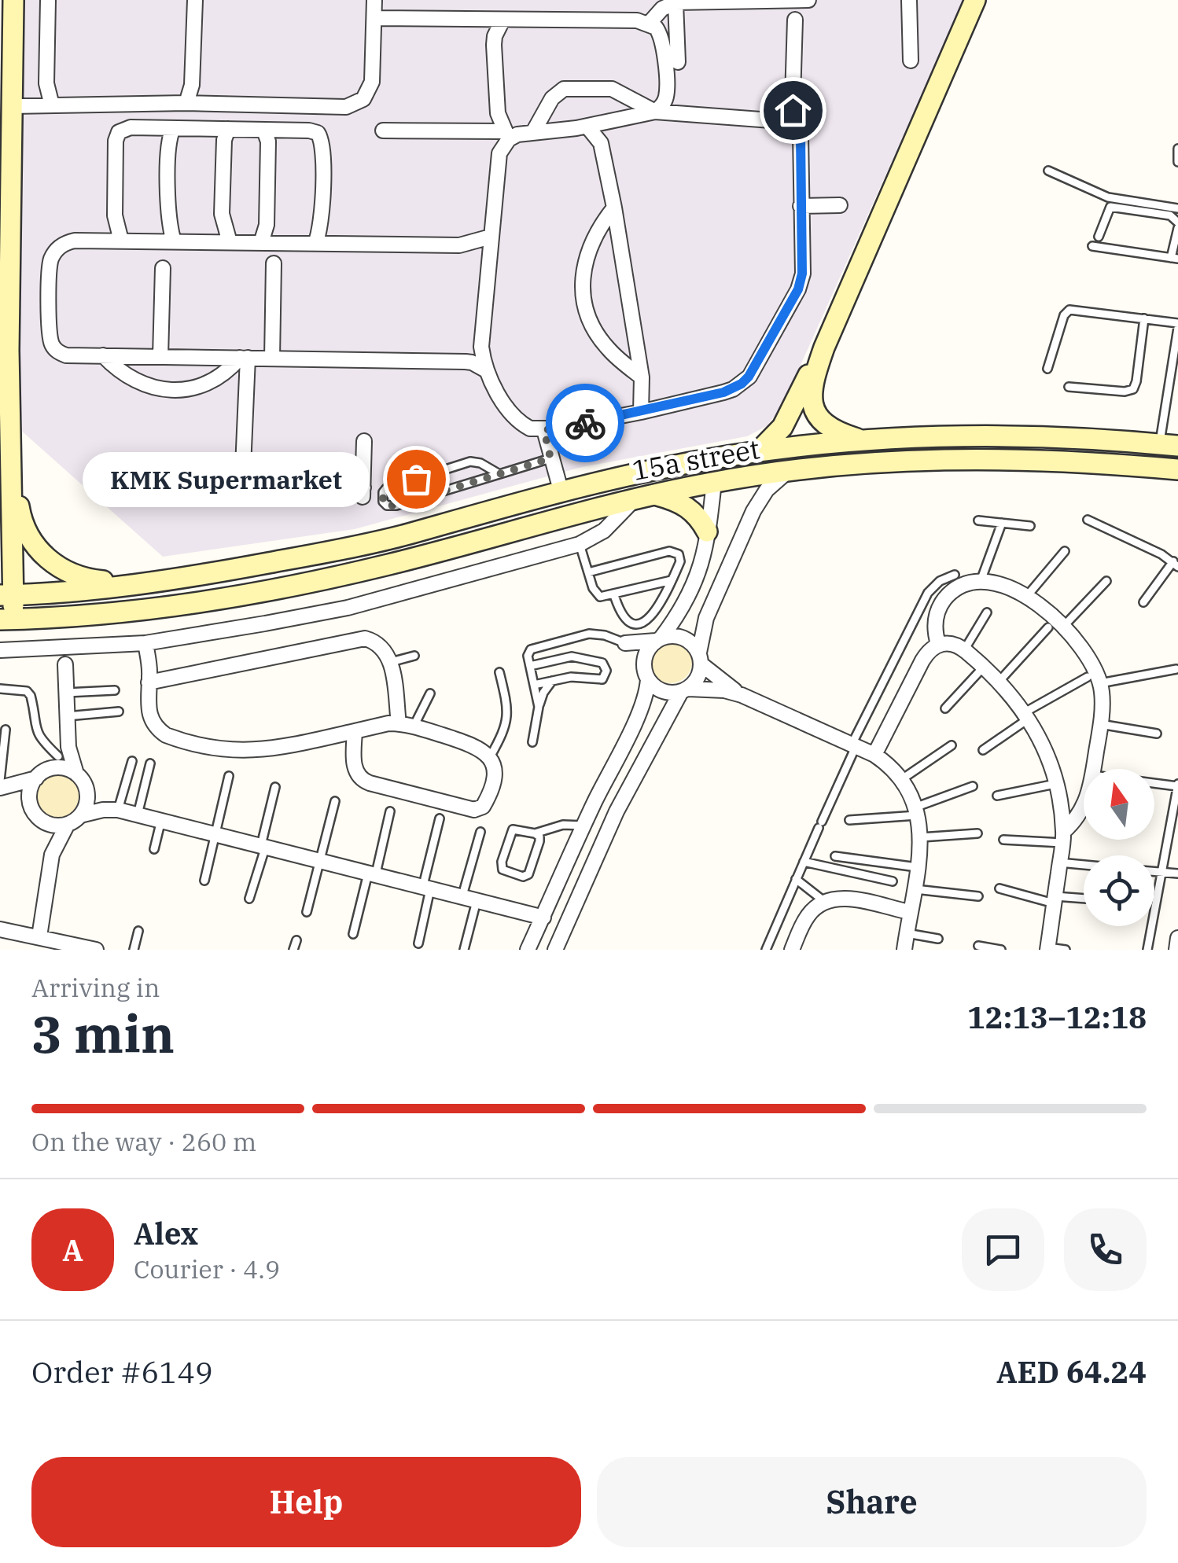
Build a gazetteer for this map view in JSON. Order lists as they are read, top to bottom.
{
  "streets": {
    "main road": ["15a street"]
  },
  "places": ["KMK Supermarket"],
  "north": "top",
  "page": {
    "bubble": "KMK Supermarket",
    "heading": ["3 min", "Arriving in", "12:13–12:18"],
    "panel": [
      "Alex",
      "Courier · 4.9",
      "Order #6149",
      "AED 64.24"
    ],
    "bar": "On the way · 260 m",
    "round": "A",
    "buttons": ["Help", "Share"]
  }
}
